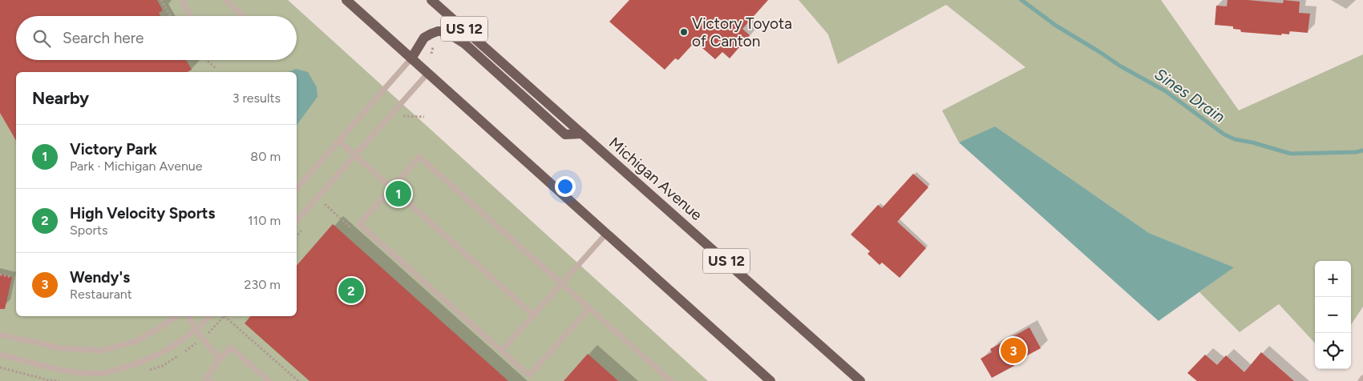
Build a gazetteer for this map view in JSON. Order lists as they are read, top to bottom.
{
  "streets": {
    "main road": ["US 12", "Michigan Avenue"]
  },
  "water": ["Sines Drain"],
  "places": ["Victory Toyota of Canton"],
  "page": {
    "search": "Search here",
    "heading": ["Nearby", "3 results"],
    "list": [
      {
        "mark": "1",
        "name": "Victory Park",
        "note": "Park · Michigan Avenue",
        "value": "80 m"
      },
      {
        "mark": "2",
        "name": "High Velocity Sports",
        "note": "Sports",
        "value": "110 m"
      },
      {
        "mark": "3",
        "name": "Wendy's",
        "note": "Restaurant",
        "value": "230 m"
      }
    ],
    "pins": ["1", "2", "3"],
    "map_buttons": ["+", "−"]
  }
}
